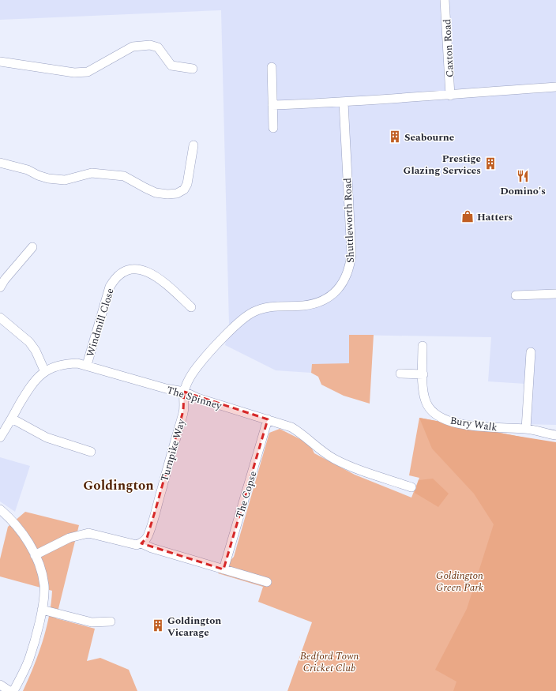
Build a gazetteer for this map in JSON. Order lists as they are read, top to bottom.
{
  "streets": {
    "street": [
      "Caxton Road",
      "Shuttleworth Road",
      "Windmill Close",
      "The Spinney",
      "Bury Walk",
      "Turnpike Way",
      "The Copse"
    ]
  },
  "crossings": [
    ["Shuttleworth Road", "The Spinney"],
    ["Shuttleworth Road", "Turnpike Way"],
    ["Windmill Close", "The Spinney"],
    ["The Spinney", "Turnpike Way"],
    ["The Spinney", "The Copse"]
  ],
  "districts": ["Goldington"],
  "parks": ["Goldington Green Park", "Bedford Town Cricket Club"],
  "places": {
    "building": ["Seabourne", "Prestige Glazing Services", "Goldington Vicarage"],
    "restaurant": ["Domino's"],
    "shop": ["Hatters"]
  }
}
